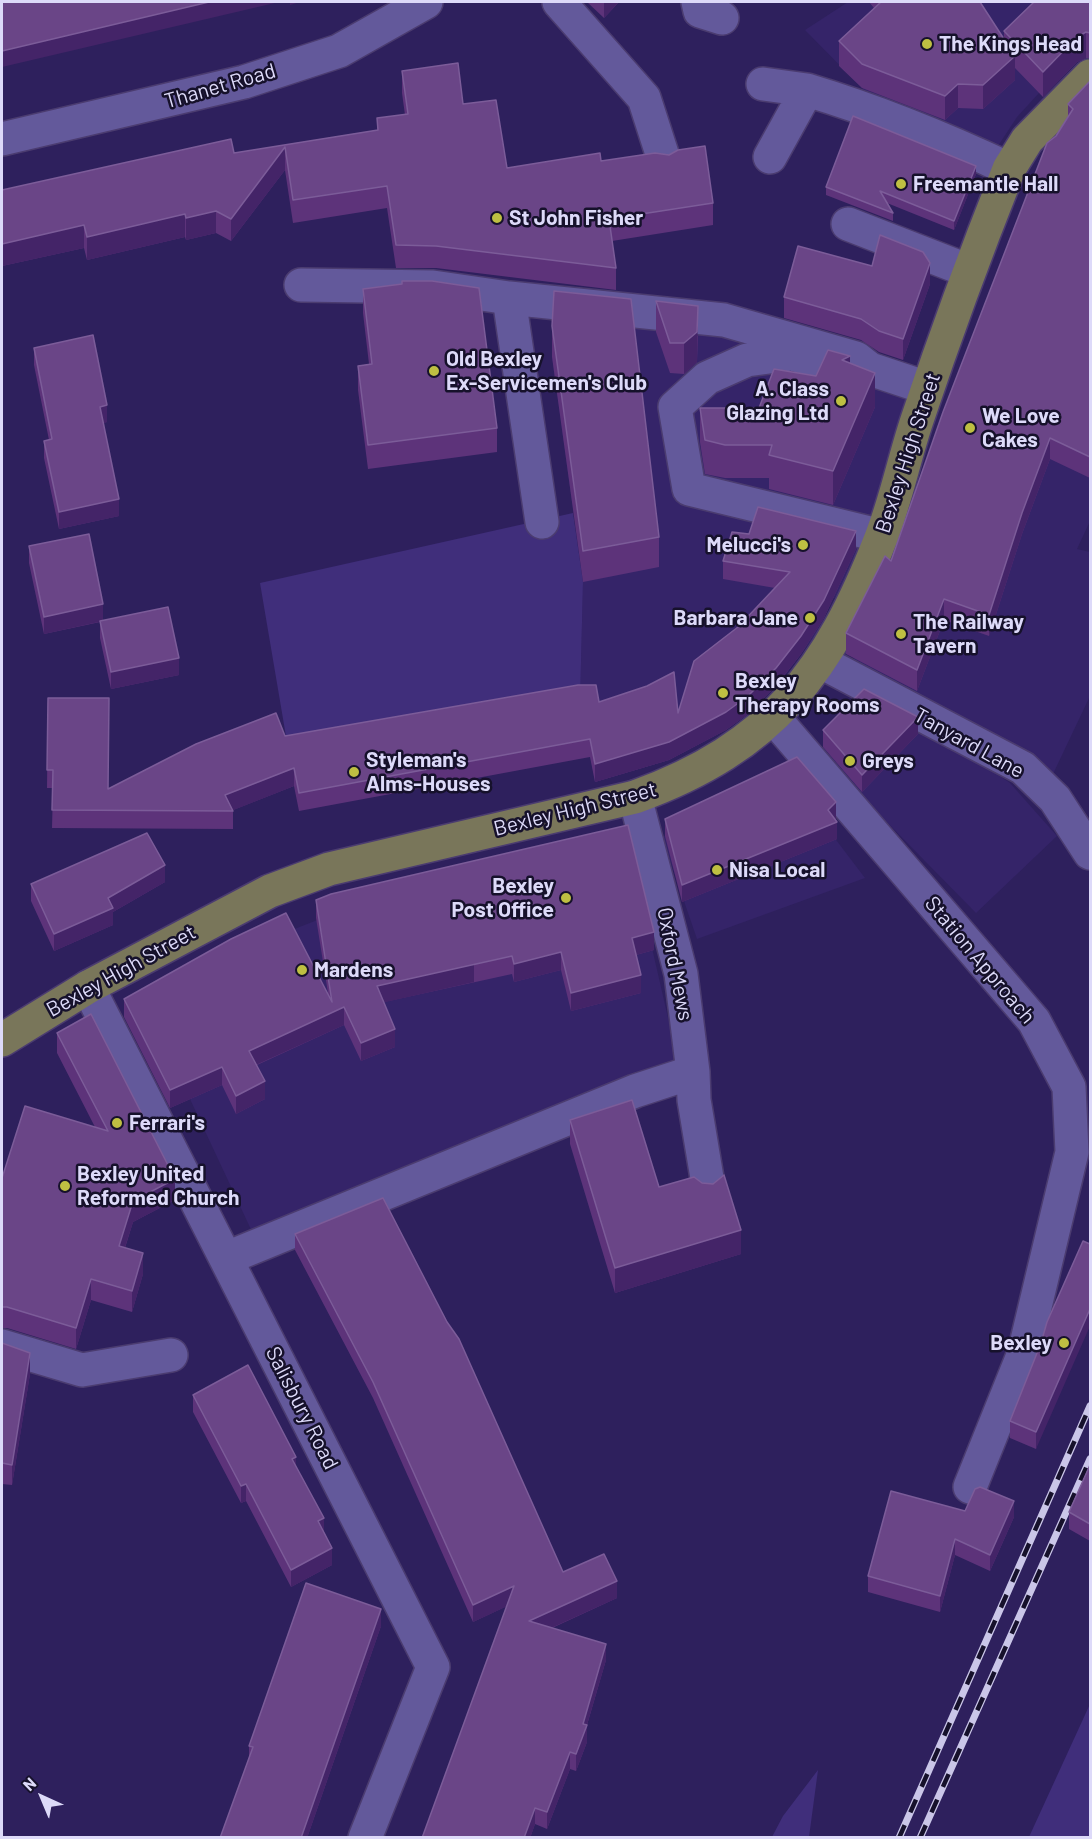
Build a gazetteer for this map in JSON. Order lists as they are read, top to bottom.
{
  "streets": {
    "main road": ["Bexley High Street"],
    "street": [
      "Thanet Road",
      "Tanyard Lane",
      "Station Approach",
      "Oxford Mews",
      "Salisbury Road"
    ]
  },
  "crossings": [
    ["Bexley High Street", "Tanyard Lane"],
    ["Bexley High Street", "Station Approach"],
    ["Bexley High Street", "Oxford Mews"],
    ["Bexley High Street", "Salisbury Road"]
  ],
  "places": [
    "The Kings Head",
    "Freemantle Hall",
    "St John Fisher",
    "Old Bexley Ex-Servicemen's Club",
    "A. Class Glazing Ltd",
    "We Love Cakes",
    "Melucci's",
    "Barbara Jane",
    "The Railway Tavern",
    "Bexley Therapy Rooms",
    "Greys",
    "Styleman's Alms-Houses",
    "Nisa Local",
    "Bexley Post Office",
    "Mardens",
    "Ferrari's",
    "Bexley United Reformed Church",
    "Bexley"
  ],
  "north": "top left"
}
